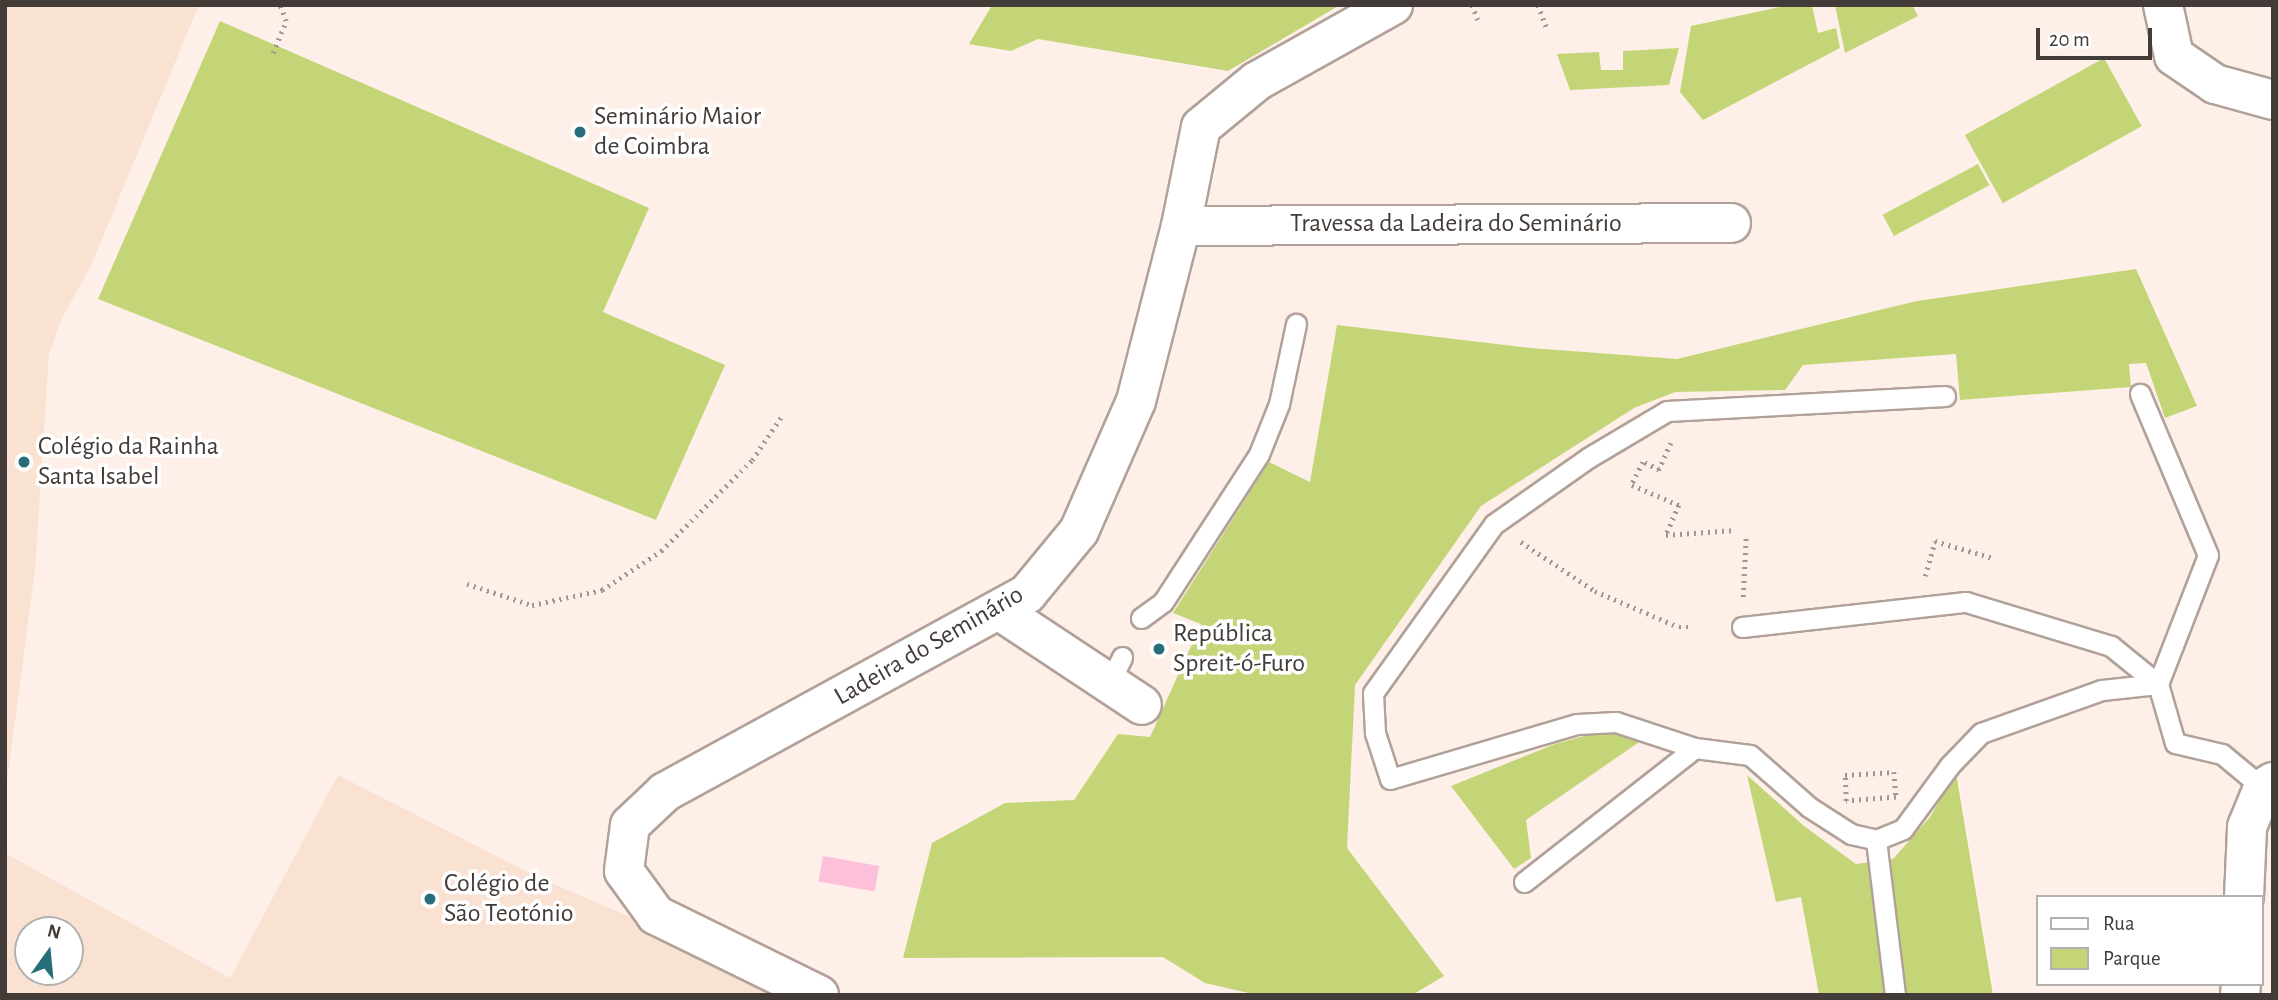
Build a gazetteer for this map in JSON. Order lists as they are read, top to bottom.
{
  "streets": {
    "street": ["Travessa da Ladeira do Seminário", "Ladeira do Seminário"]
  },
  "crossings": [
    ["Travessa da Ladeira do Seminário", "Ladeira do Seminário"]
  ],
  "places": [
    "Seminário Maior de Coimbra",
    "Colégio da Rainha Santa Isabel",
    "República Spreit-ó-Furo",
    "Colégio de São Teotónio"
  ],
  "legend": ["Rua", "Parque"],
  "scale_bar": "20 m",
  "north": "top"
}
